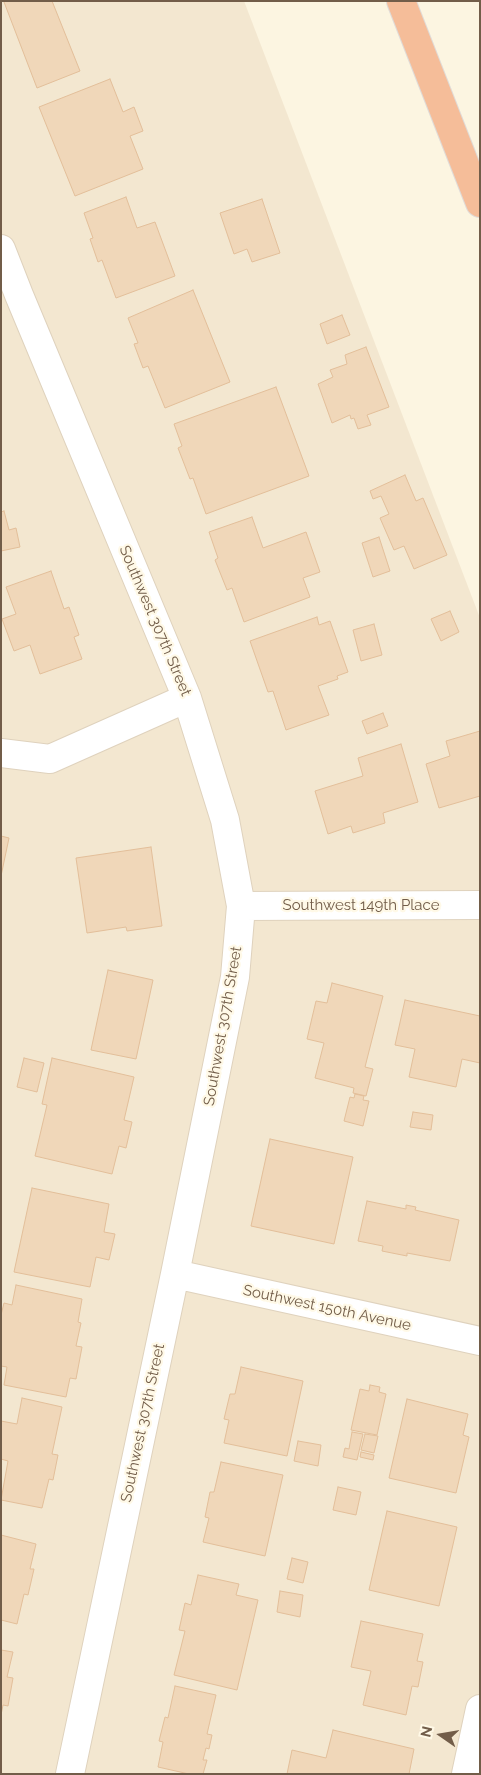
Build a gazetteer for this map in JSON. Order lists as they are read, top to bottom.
{
  "streets": {
    "street": ["Southwest 307th Street", "Southwest 149th Place", "Southwest 150th Avenue"]
  },
  "crossings": [
    ["Southwest 307th Street", "Southwest 149th Place"],
    ["Southwest 307th Street", "Southwest 150th Avenue"]
  ],
  "north": "left"
}
